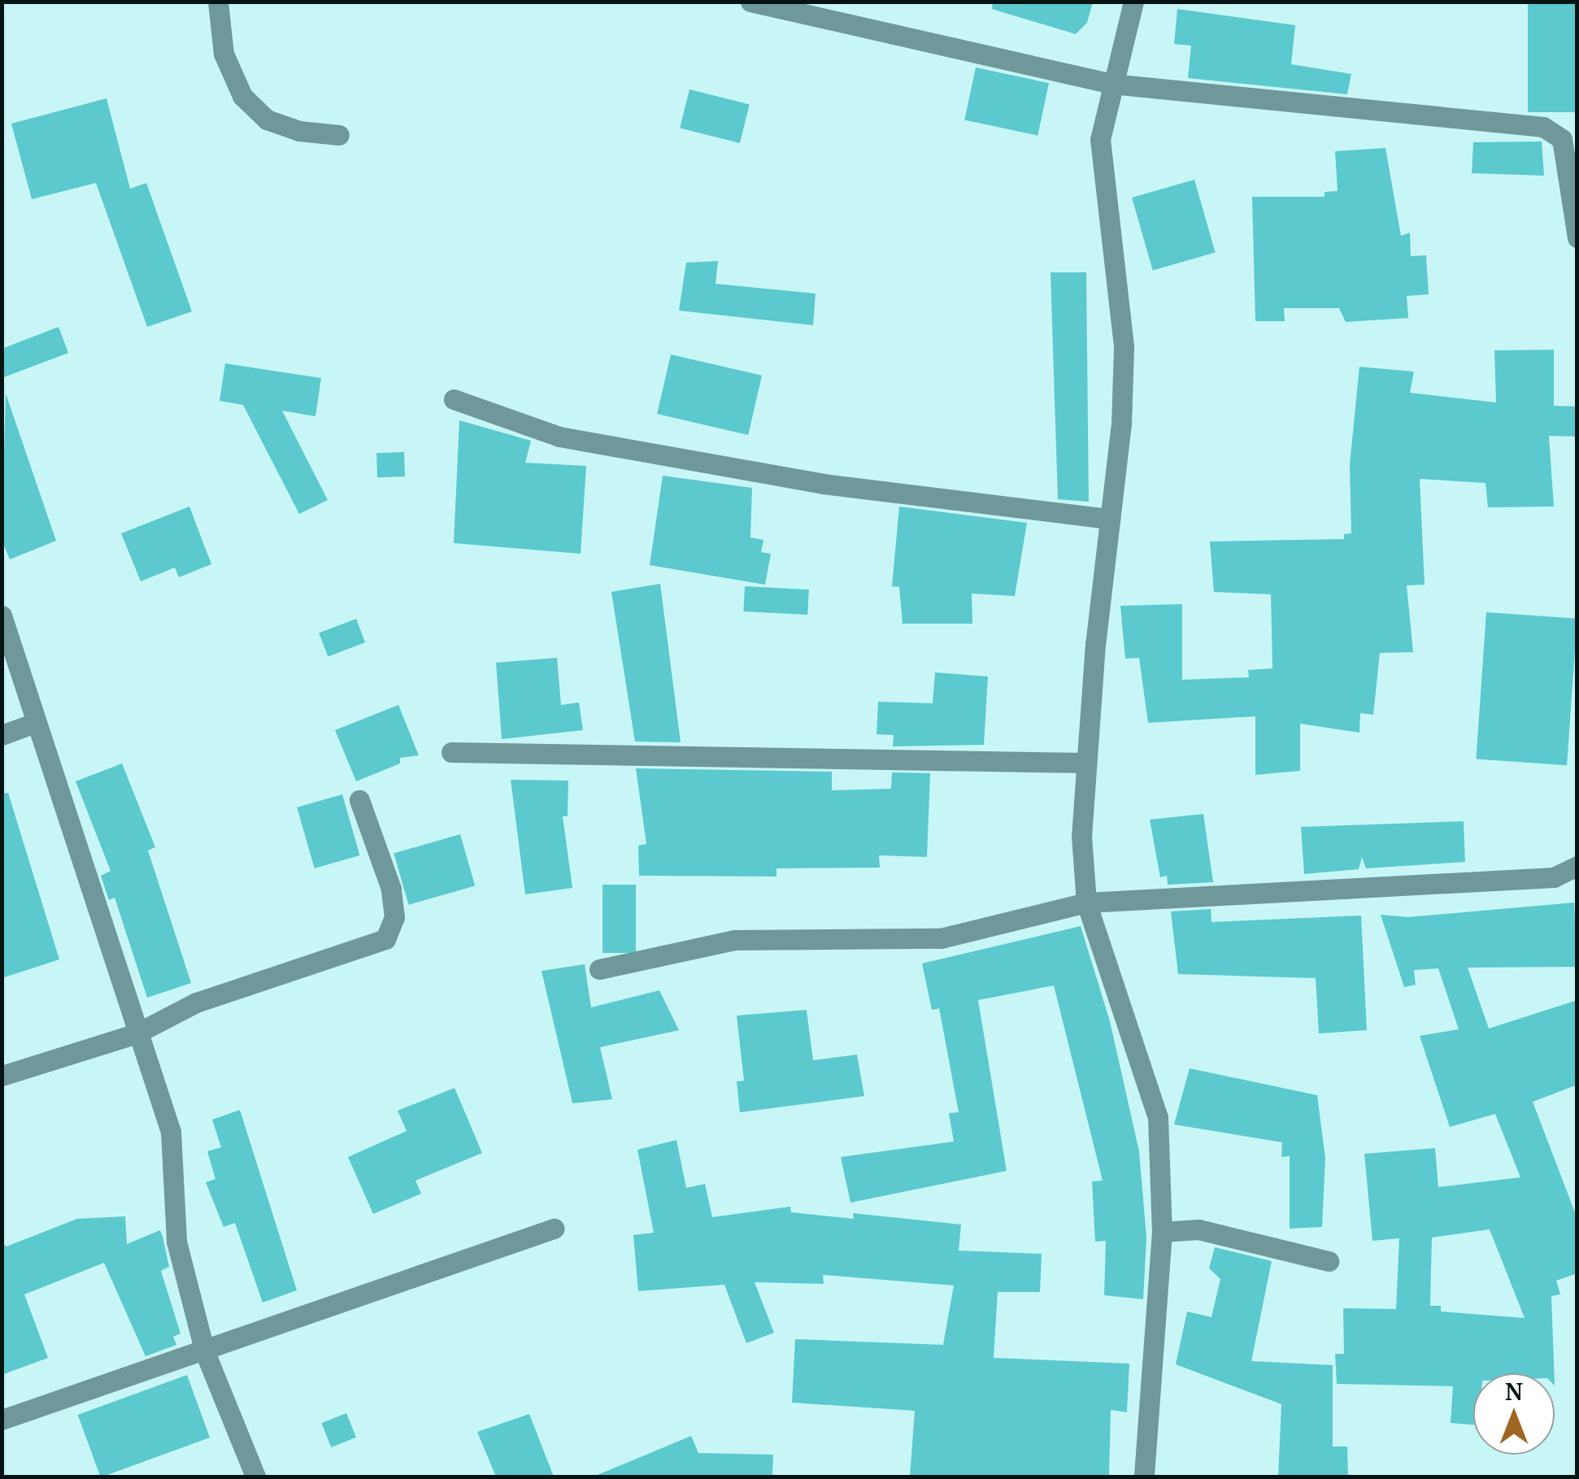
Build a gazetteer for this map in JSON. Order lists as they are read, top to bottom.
{
  "north": "top"
}
